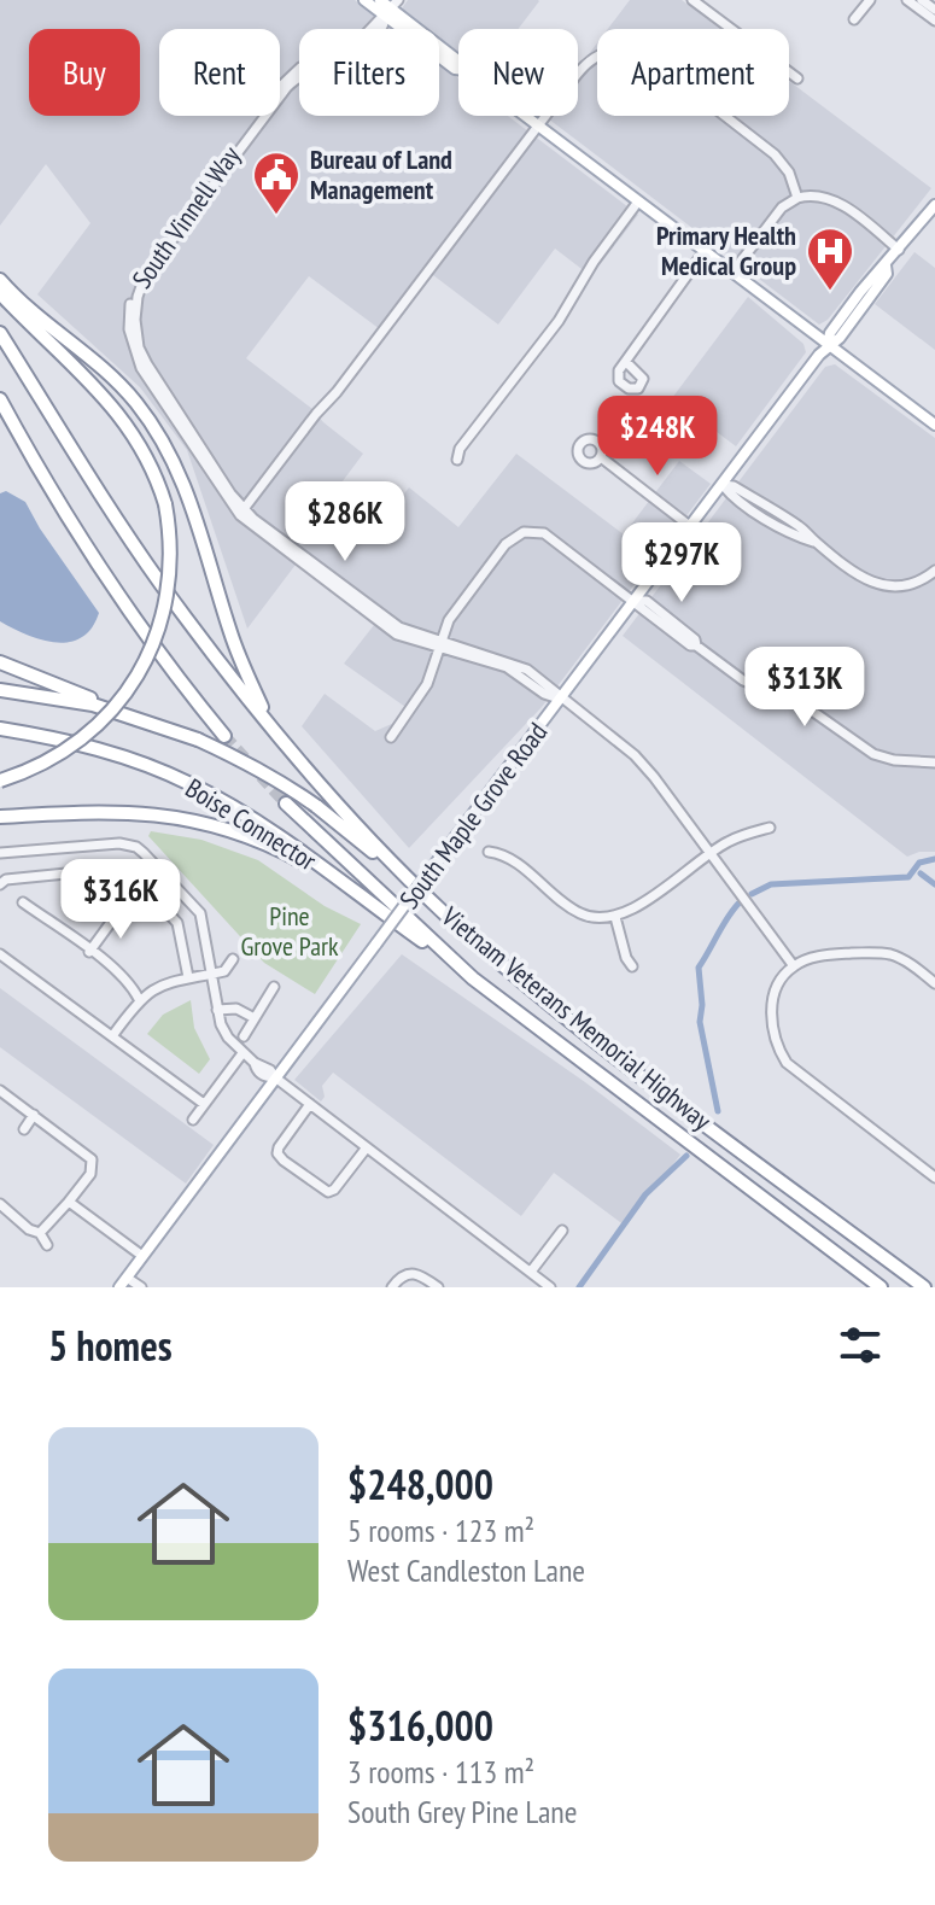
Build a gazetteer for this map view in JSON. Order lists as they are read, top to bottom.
{
  "streets": {
    "highway": ["Boise Connector", "Vietnam Veterans Memorial Highway"],
    "main road": ["South Maple Grove Road"],
    "street": ["South Vinnell Way"]
  },
  "crossings": [
    ["Boise Connector", "Vietnam Veterans Memorial Highway"]
  ],
  "parks": ["Pine Grove Park"],
  "places": {
    "public building": ["Bureau of Land Management"],
    "hospital": ["Primary Health Medical Group"]
  },
  "page": {
    "chip": [
      "Buy",
      "Rent",
      "Filters",
      "New",
      "Apartment"
    ],
    "price": [
      "$248K",
      "$286K",
      "$297K",
      "$313K",
      "$316K"
    ],
    "heading": "5 homes",
    "list": [
      {
        "name": "$248,000",
        "note": "5 rooms · 123 m² · West Candleston Lane"
      },
      {
        "name": "$316,000",
        "note": "3 rooms · 113 m² · South Grey Pine Lane"
      }
    ]
  }
}
